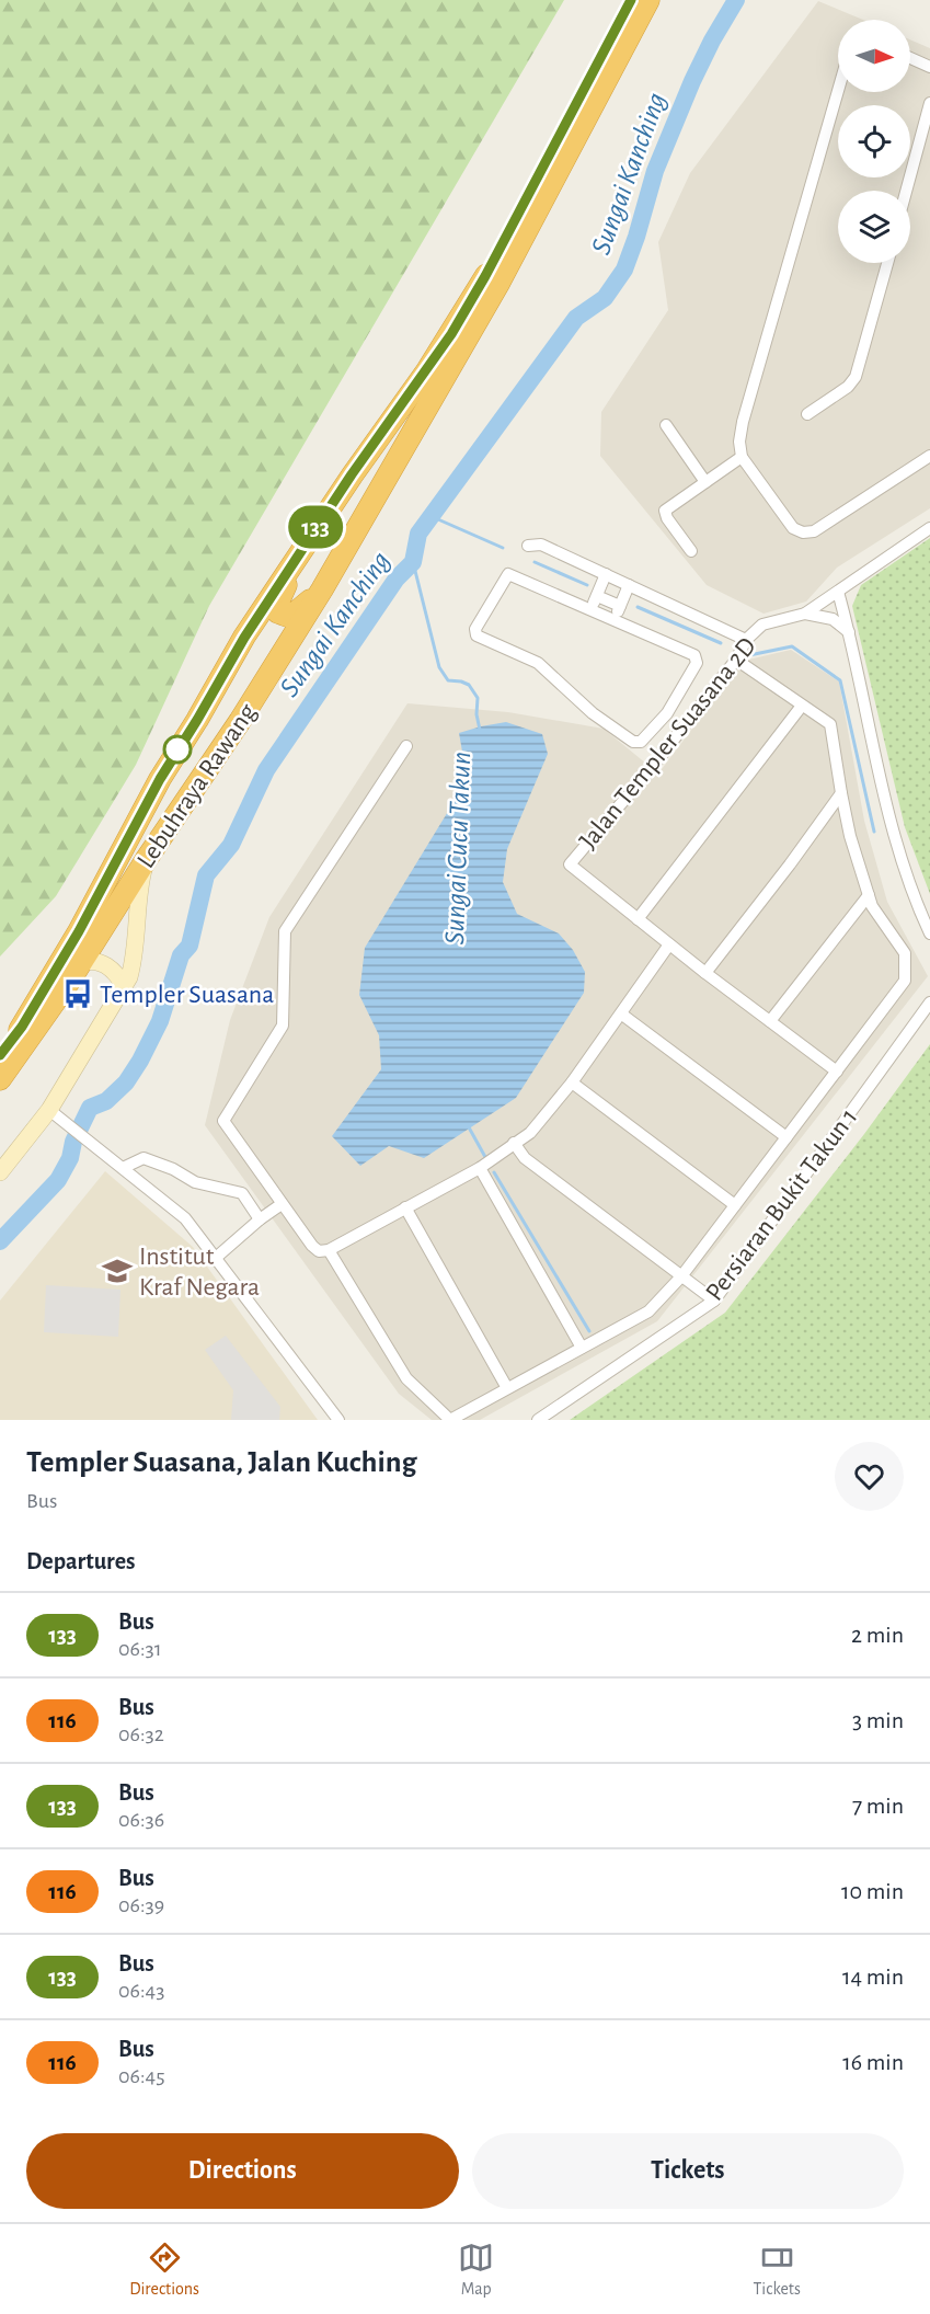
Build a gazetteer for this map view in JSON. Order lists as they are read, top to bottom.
{
  "streets": {
    "highway": ["Lebuhraya Rawang"],
    "street": ["Jalan Templer Suasana 2D", "Persiaran Bukit Takun 1"]
  },
  "water": ["Sungai Kanching", "Sungai Cucu Takun"],
  "places": {
    "bus stop": ["Templer Suasana"],
    "school or university": ["Institut Kraf Negara"]
  },
  "lines": ["bus line 133"],
  "north": "right",
  "page": {
    "on_map": "133",
    "heading": [
      ["Templer Suasana, Jalan Kuching", "Bus"],
      "Departures"
    ],
    "list": [
      {
        "mark": "133",
        "name": "Bus",
        "note": "06:31",
        "value": "2 min"
      },
      {
        "mark": "116",
        "name": "Bus",
        "note": "06:32",
        "value": "3 min"
      },
      {
        "mark": "133",
        "name": "Bus",
        "note": "06:36",
        "value": "7 min"
      },
      {
        "mark": "116",
        "name": "Bus",
        "note": "06:39",
        "value": "10 min"
      },
      {
        "mark": "133",
        "name": "Bus",
        "note": "06:43",
        "value": "14 min"
      },
      {
        "mark": "116",
        "name": "Bus",
        "note": "06:45",
        "value": "16 min"
      }
    ],
    "buttons": ["Directions", "Tickets"],
    "tabs": ["Directions", "Map", "Tickets"]
  }
}
